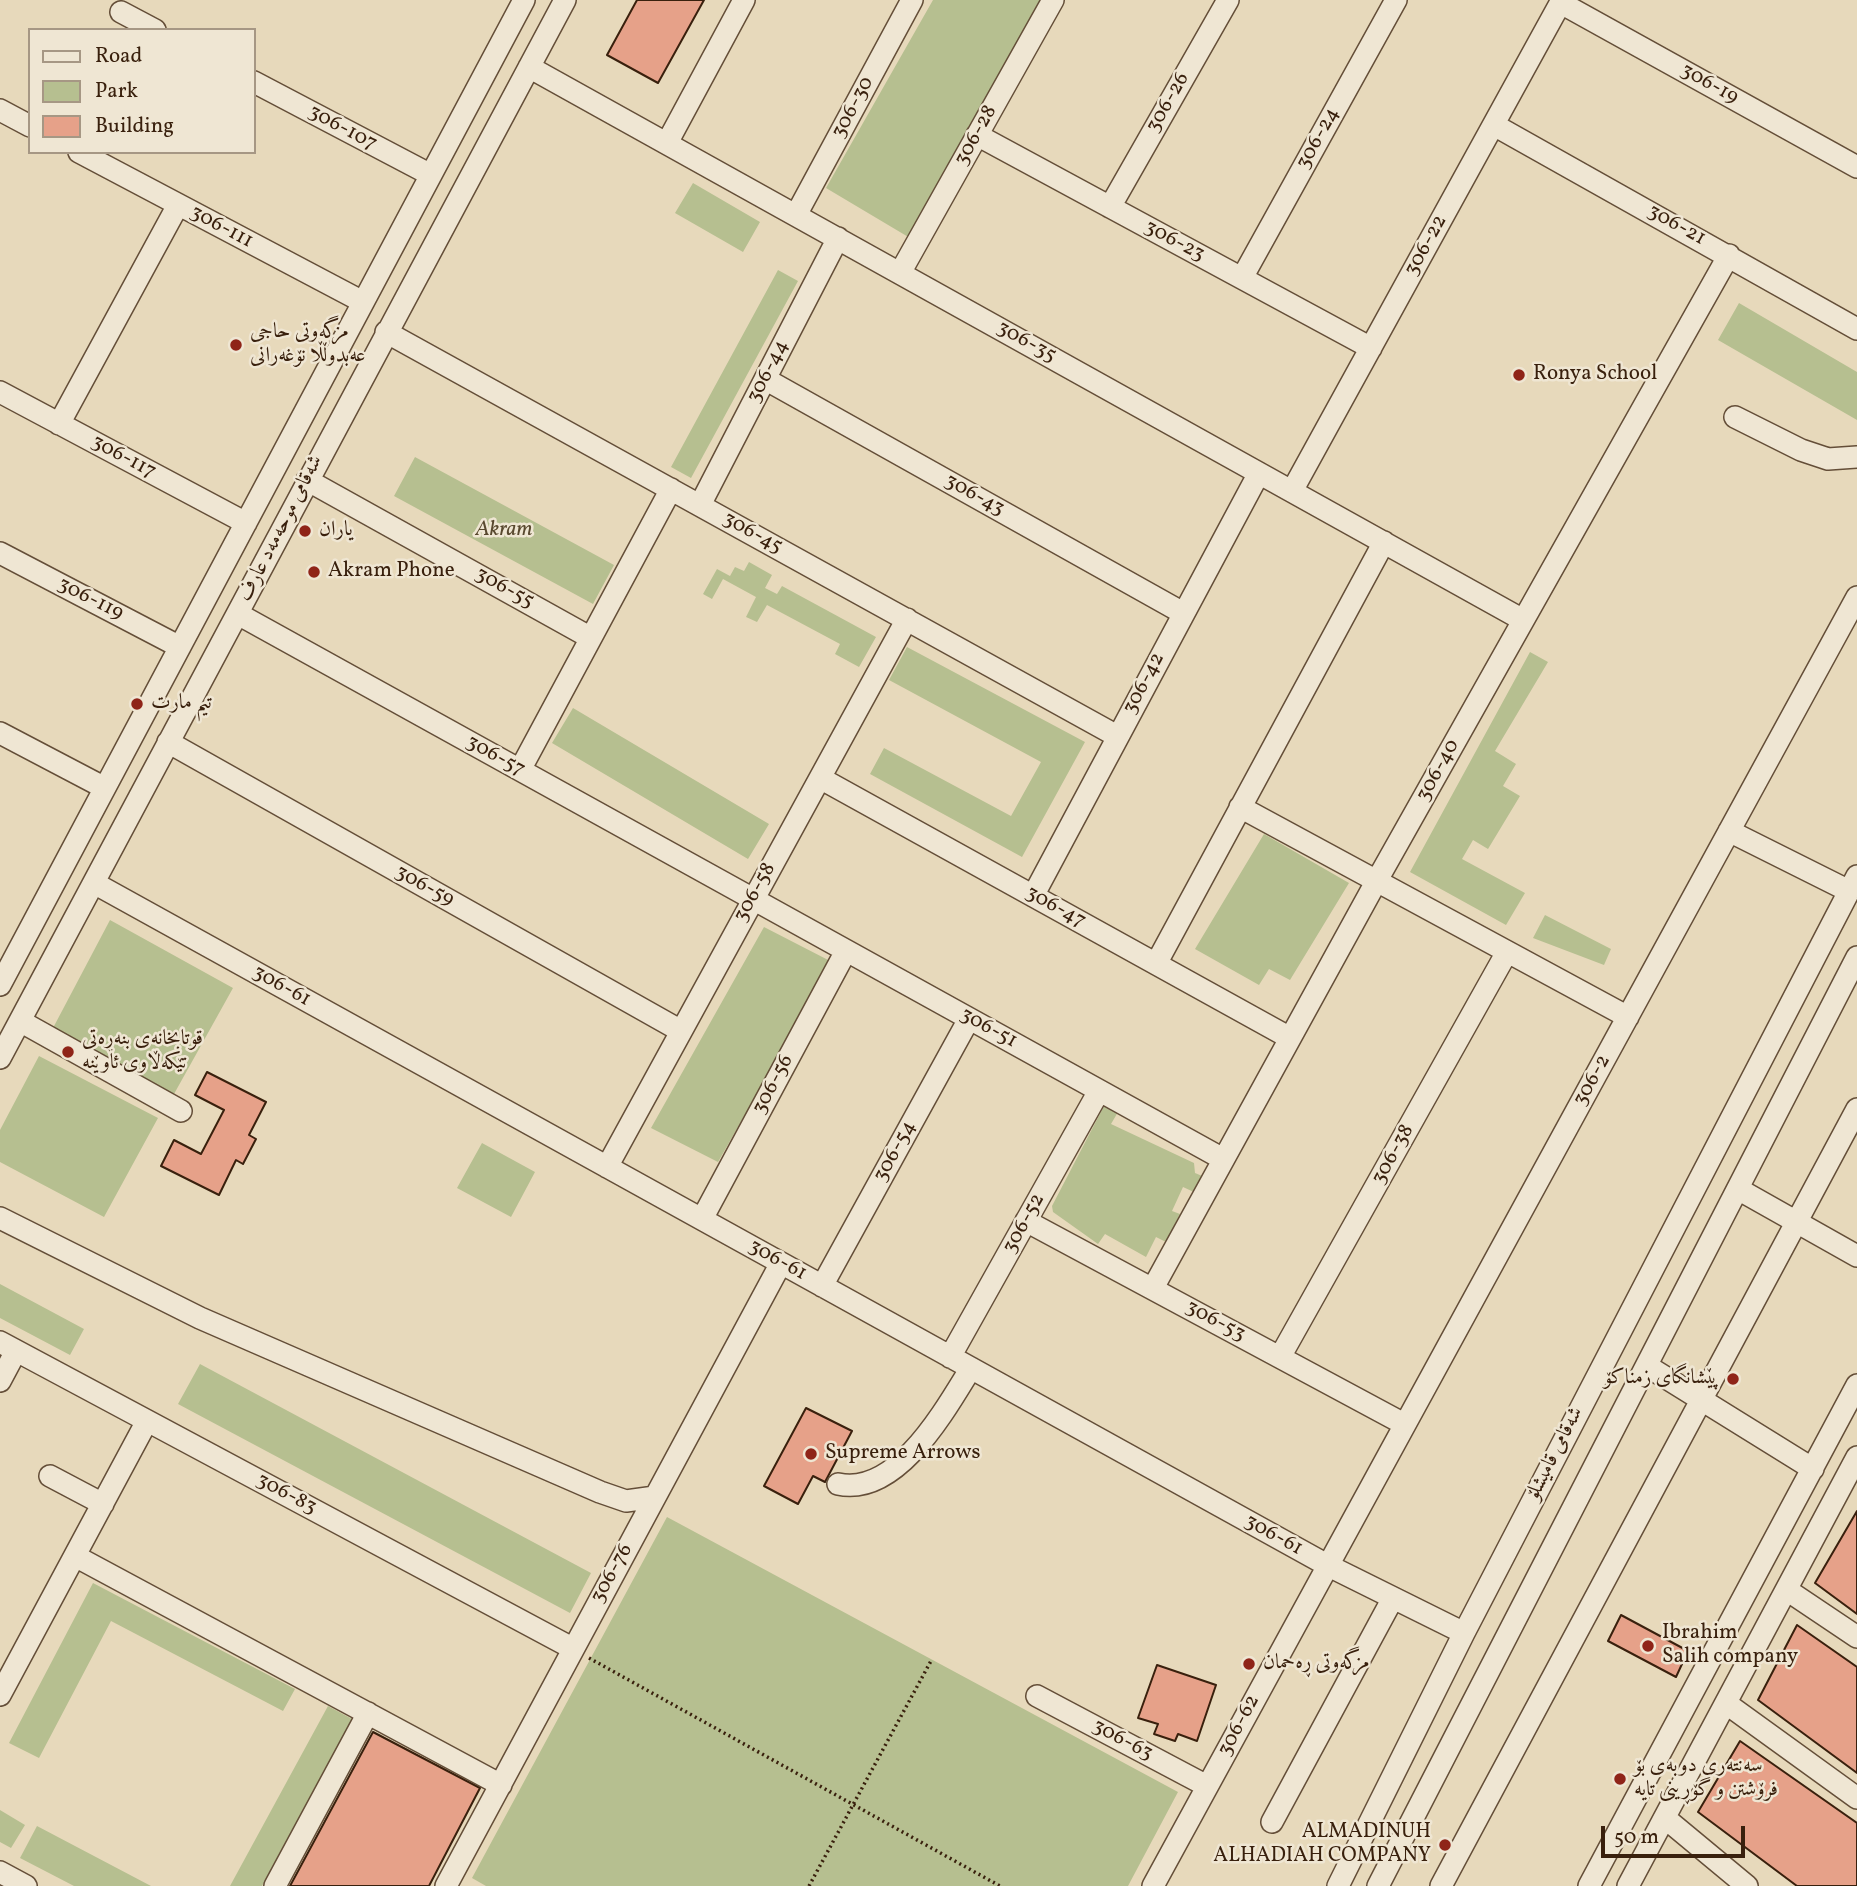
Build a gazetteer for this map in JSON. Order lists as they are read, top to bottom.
{
  "streets": {
    "street": [
      "306-19",
      "306-26",
      "306-30",
      "306-107",
      "306-28",
      "306-24",
      "306-21",
      "306-111",
      "306-23",
      "306-22",
      "306-35",
      "306-44",
      "306-117",
      "306-43",
      "شەقامی موحەمەد عارف",
      "306-45",
      "306-55",
      "306-119",
      "306-42",
      "306-57",
      "306-40",
      "306-59",
      "306-58",
      "306-47",
      "306-61",
      "306-51",
      "306-2",
      "306-56",
      "306-54",
      "306-38",
      "306-52",
      "306-53",
      "شەقامی قامیشلۆ",
      "306-83",
      "306-76",
      "306-62",
      "306-63"
    ]
  },
  "crossings": [
    ["306-19", "306-22"],
    ["306-26", "306-23"],
    ["306-30", "306-35"],
    ["306-107", "شەقامی موحەمەد عارف"],
    ["306-28", "306-23"],
    ["306-28", "306-35"],
    ["306-24", "306-23"],
    ["306-21", "306-22"],
    ["306-21", "306-40"],
    ["306-111", "شەقامی موحەمەد عارف"],
    ["306-23", "306-22"],
    ["306-22", "306-35"],
    ["306-35", "306-44"],
    ["306-35", "شەقامی موحەمەد عارف"],
    ["306-35", "306-42"],
    ["306-35", "306-40"],
    ["306-44", "306-43"],
    ["306-44", "306-45"],
    ["306-117", "شەقامی موحەمەد عارف"],
    ["306-43", "306-42"],
    ["شەقامی موحەمەد عارف", "306-45"],
    ["شەقامی موحەمەد عارف", "306-55"],
    ["شەقامی موحەمەد عارف", "306-119"],
    ["شەقامی موحەمەد عارف", "306-57"],
    ["شەقامی موحەمەد عارف", "306-59"],
    ["شەقامی موحەمەد عارف", "306-61"],
    ["306-45", "306-42"],
    ["306-45", "306-58"],
    ["306-42", "306-47"],
    ["306-57", "306-58"],
    ["306-57", "306-51"],
    ["306-40", "306-47"],
    ["306-40", "306-51"],
    ["306-40", "306-53"],
    ["306-59", "306-58"],
    ["306-58", "306-47"],
    ["306-58", "306-61"],
    ["306-58", "306-51"],
    ["306-61", "306-2"],
    ["306-61", "306-56"],
    ["306-61", "306-54"],
    ["306-61", "306-52"],
    ["306-61", "شەقامی قامیشلۆ"],
    ["306-61", "306-76"],
    ["306-61", "306-62"],
    ["306-51", "306-56"],
    ["306-51", "306-54"],
    ["306-51", "306-52"],
    ["306-2", "306-53"],
    ["306-2", "306-62"],
    ["306-38", "306-53"],
    ["306-52", "306-53"],
    ["306-83", "306-76"],
    ["306-62", "306-63"]
  ],
  "parks": ["Akram"],
  "places": [
    "مزگەوتی حاجی عەبدوڵڵا نۆغەرانی",
    "Ronya School",
    "یاران",
    "Akram Phone",
    "تيم مارت",
    "قوتابخانەی بنەڕەتی تێکەڵاوی ئاوێنە",
    "پێشانگای زمناكۆ",
    "Supreme Arrows",
    "Ibrahim Salih company",
    "مزگەوتی ڕەحمان",
    "سەنتەری دوبەی بۆ فرۆشتن و گۆڕینی تایە",
    "ALMADINUH ALHADIAH COMPANY"
  ],
  "legend": ["Road", "Park", "Building"],
  "scale_bar": "50 m"
}
